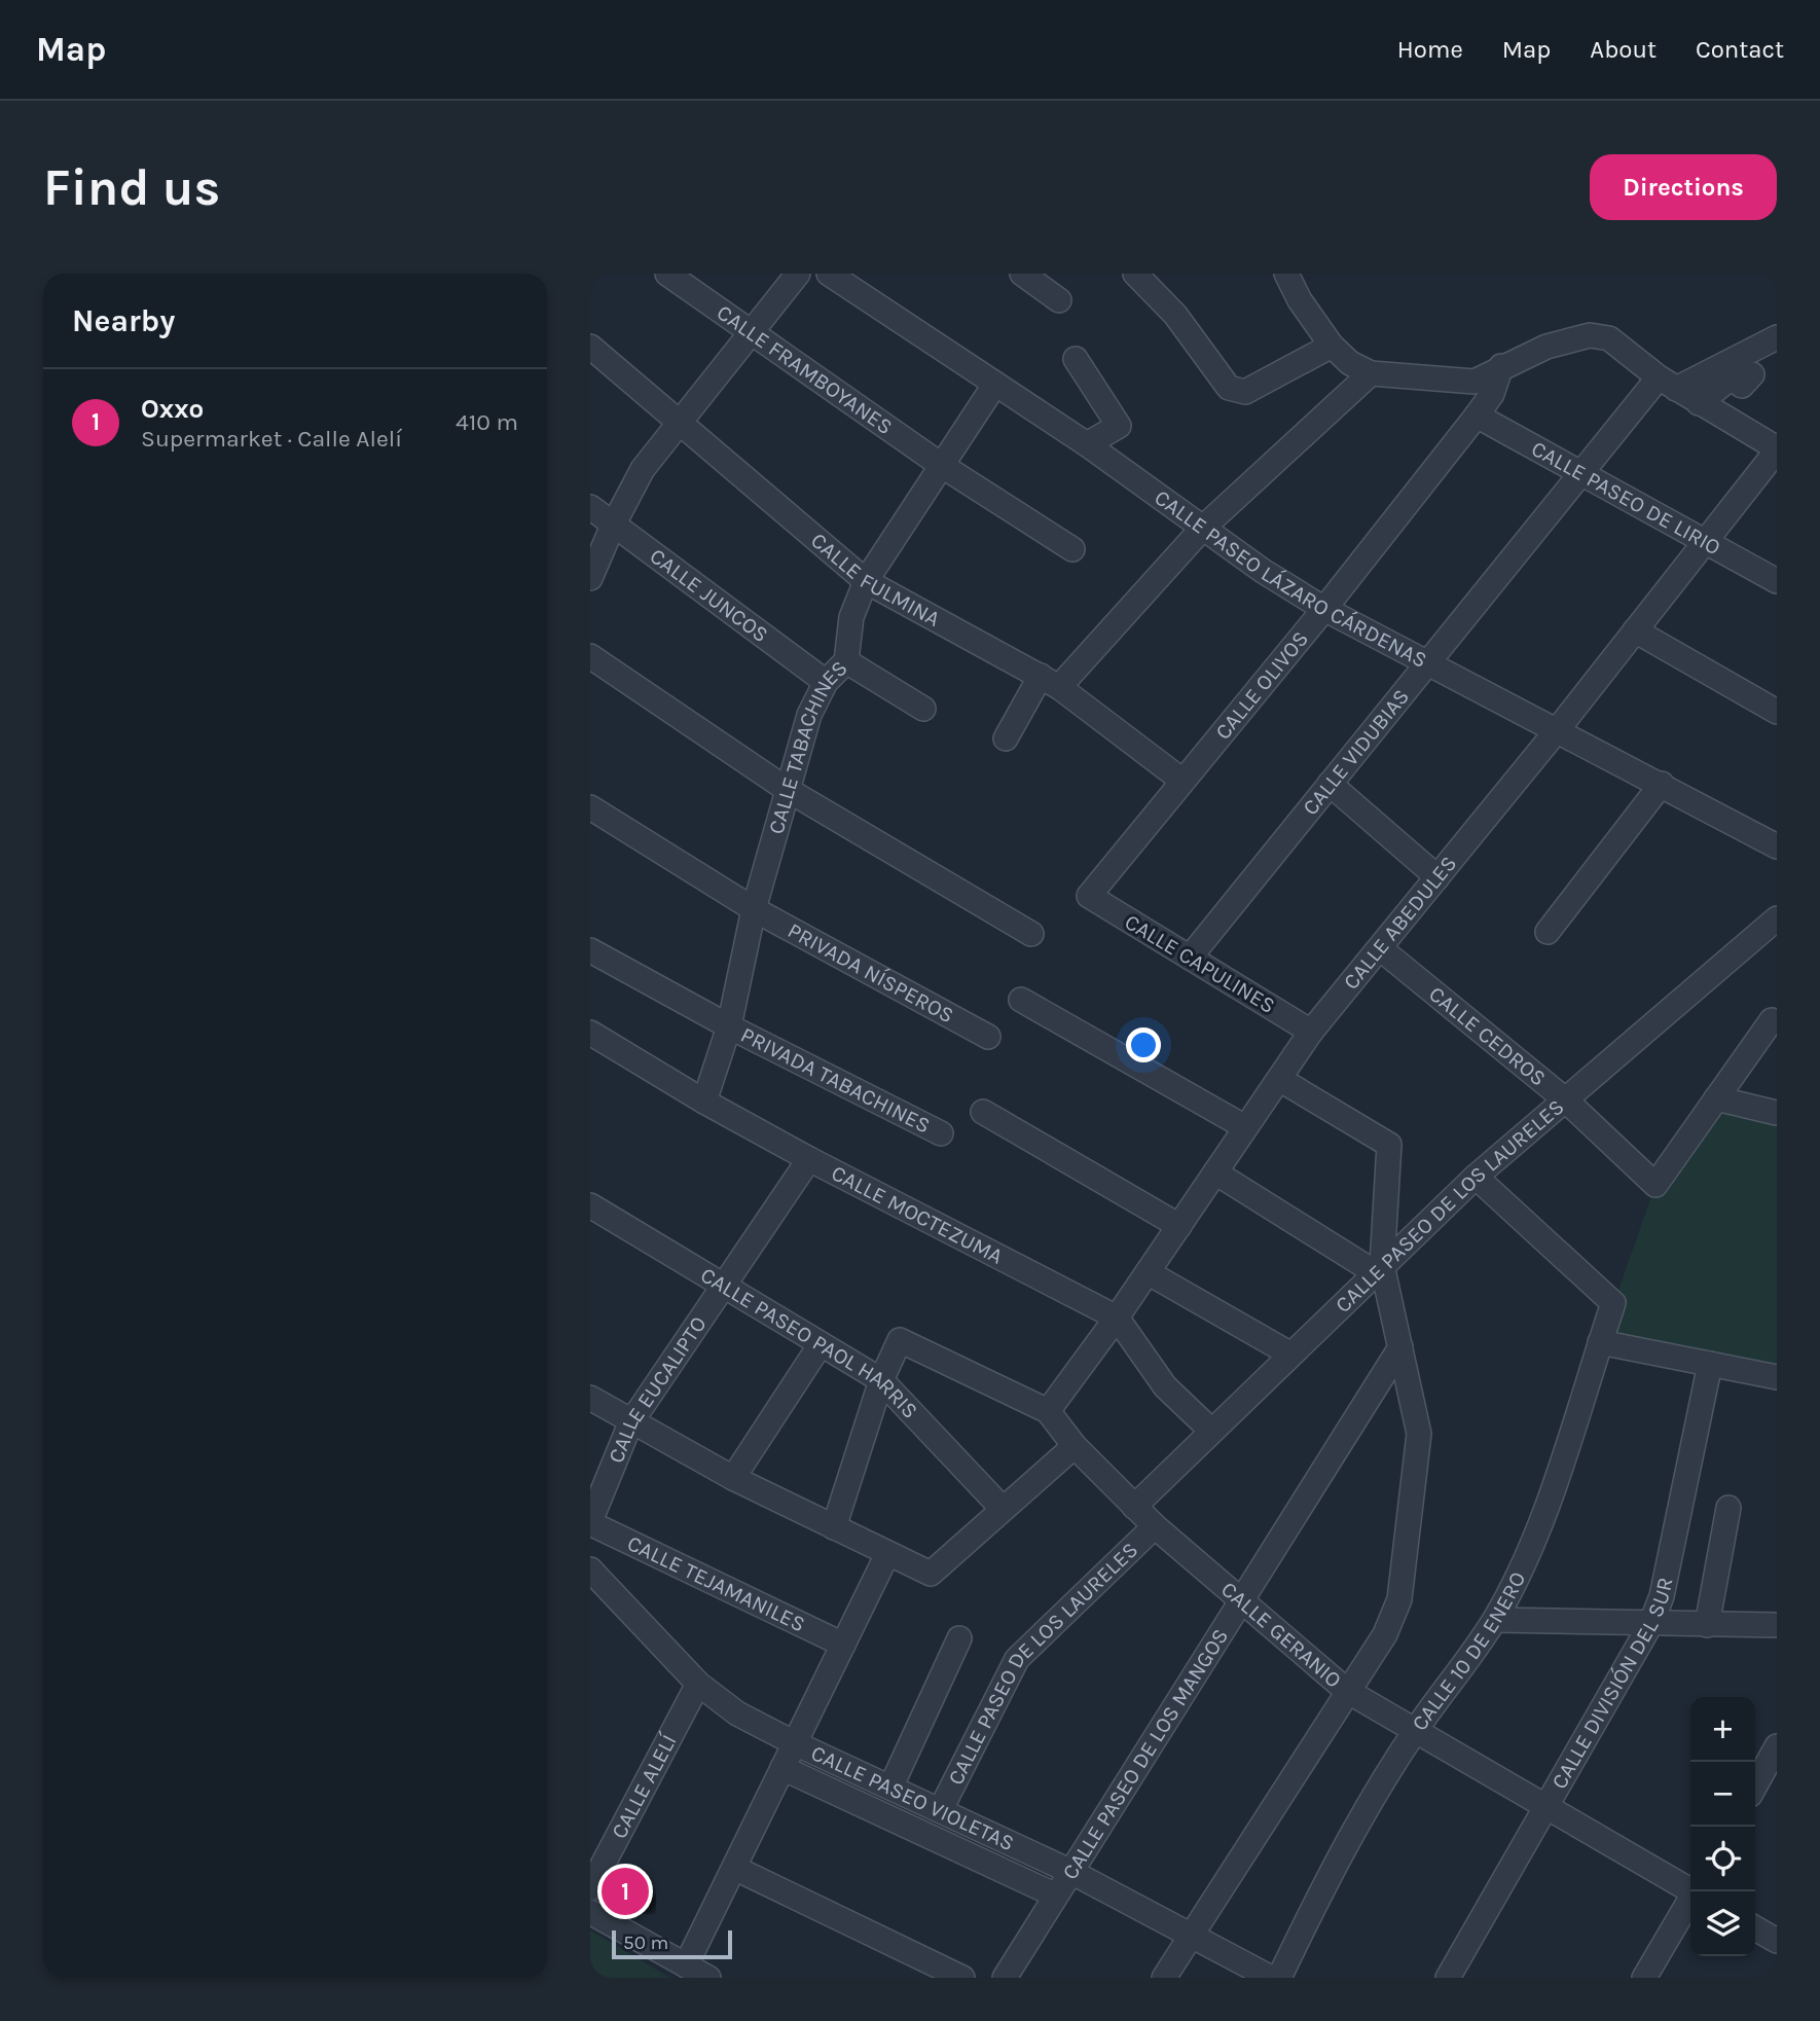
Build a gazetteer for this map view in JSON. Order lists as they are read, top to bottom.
{
  "streets": {
    "street": [
      "CALLE FRAMBOYANES",
      "CALLE PASEO DE LIRIO",
      "CALLE FULMINA",
      "CALLE PASEO LÁZARO CÁRDENAS",
      "CALLE JUNCOS",
      "CALLE OLIVOS",
      "CALLE TABACHINES",
      "CALLE VIDUBIAS",
      "CALLE ABEDULES",
      "CALLE CAPULINES",
      "PRIVADA NÍSPEROS",
      "CALLE CEDROS",
      "PRIVADA TABACHINES",
      "CALLE PASEO DE LOS LAURELES",
      "CALLE MOCTEZUMA",
      "CALLE PASEO PAOL HARRIS",
      "CALLE EUCALIPTO",
      "CALLE TEJAMANILES",
      "CALLE GERANIO",
      "CALLE 10 DE ENERO",
      "CALLE DIVISIÓN DEL SUR",
      "CALLE PASEO DE LOS MANGOS",
      "CALLE ALELÍ",
      "CALLE PASEO VIOLETAS"
    ]
  },
  "crossings": [
    ["CALLE FRAMBOYANES", "CALLE TABACHINES"],
    ["CALLE PASEO DE LIRIO", "CALLE OLIVOS"],
    ["CALLE PASEO DE LIRIO", "CALLE VIDUBIAS"],
    ["CALLE PASEO DE LIRIO", "CALLE ABEDULES"],
    ["CALLE FULMINA", "CALLE OLIVOS"],
    ["CALLE FULMINA", "CALLE TABACHINES"],
    ["CALLE PASEO LÁZARO CÁRDENAS", "CALLE OLIVOS"],
    ["CALLE PASEO LÁZARO CÁRDENAS", "CALLE TABACHINES"],
    ["CALLE PASEO LÁZARO CÁRDENAS", "CALLE VIDUBIAS"],
    ["CALLE PASEO LÁZARO CÁRDENAS", "CALLE ABEDULES"],
    ["CALLE JUNCOS", "CALLE TABACHINES"],
    ["CALLE OLIVOS", "CALLE CAPULINES"],
    ["CALLE TABACHINES", "PRIVADA NÍSPEROS"],
    ["CALLE TABACHINES", "PRIVADA TABACHINES"],
    ["CALLE TABACHINES", "CALLE MOCTEZUMA"],
    ["CALLE VIDUBIAS", "CALLE CAPULINES"],
    ["CALLE ABEDULES", "CALLE CAPULINES"],
    ["CALLE ABEDULES", "CALLE CEDROS"],
    ["CALLE ABEDULES", "CALLE MOCTEZUMA"],
    ["CALLE ABEDULES", "CALLE GERANIO"],
    ["CALLE CEDROS", "CALLE PASEO DE LOS LAURELES"],
    ["CALLE PASEO DE LOS LAURELES", "CALLE MOCTEZUMA"],
    ["CALLE PASEO DE LOS LAURELES", "CALLE GERANIO"],
    ["CALLE PASEO DE LOS LAURELES", "CALLE 10 DE ENERO"],
    ["CALLE PASEO DE LOS LAURELES", "CALLE PASEO VIOLETAS"],
    ["CALLE MOCTEZUMA", "CALLE EUCALIPTO"],
    ["CALLE PASEO PAOL HARRIS", "CALLE EUCALIPTO"],
    ["CALLE PASEO PAOL HARRIS", "CALLE GERANIO"],
    ["CALLE EUCALIPTO", "CALLE TEJAMANILES"],
    ["CALLE GERANIO", "CALLE 10 DE ENERO"],
    ["CALLE GERANIO", "CALLE DIVISIÓN DEL SUR"],
    ["CALLE GERANIO", "CALLE PASEO DE LOS MANGOS"],
    ["CALLE PASEO DE LOS MANGOS", "CALLE PASEO VIOLETAS"],
    ["CALLE ALELÍ", "CALLE PASEO VIOLETAS"]
  ],
  "scale_bar": "50 m",
  "page": {
    "header": "Map",
    "nav": [
      "Home",
      "Map",
      "About",
      "Contact"
    ],
    "buttons": "Directions",
    "title": "Find us",
    "heading": "Nearby",
    "list": [
      {
        "mark": "1",
        "name": "Oxxo",
        "note": "Supermarket · Calle Alelí",
        "value": "410 m"
      }
    ],
    "map_buttons": ["+", "−"],
    "pins": "1",
    "scale": "50 m"
  }
}
